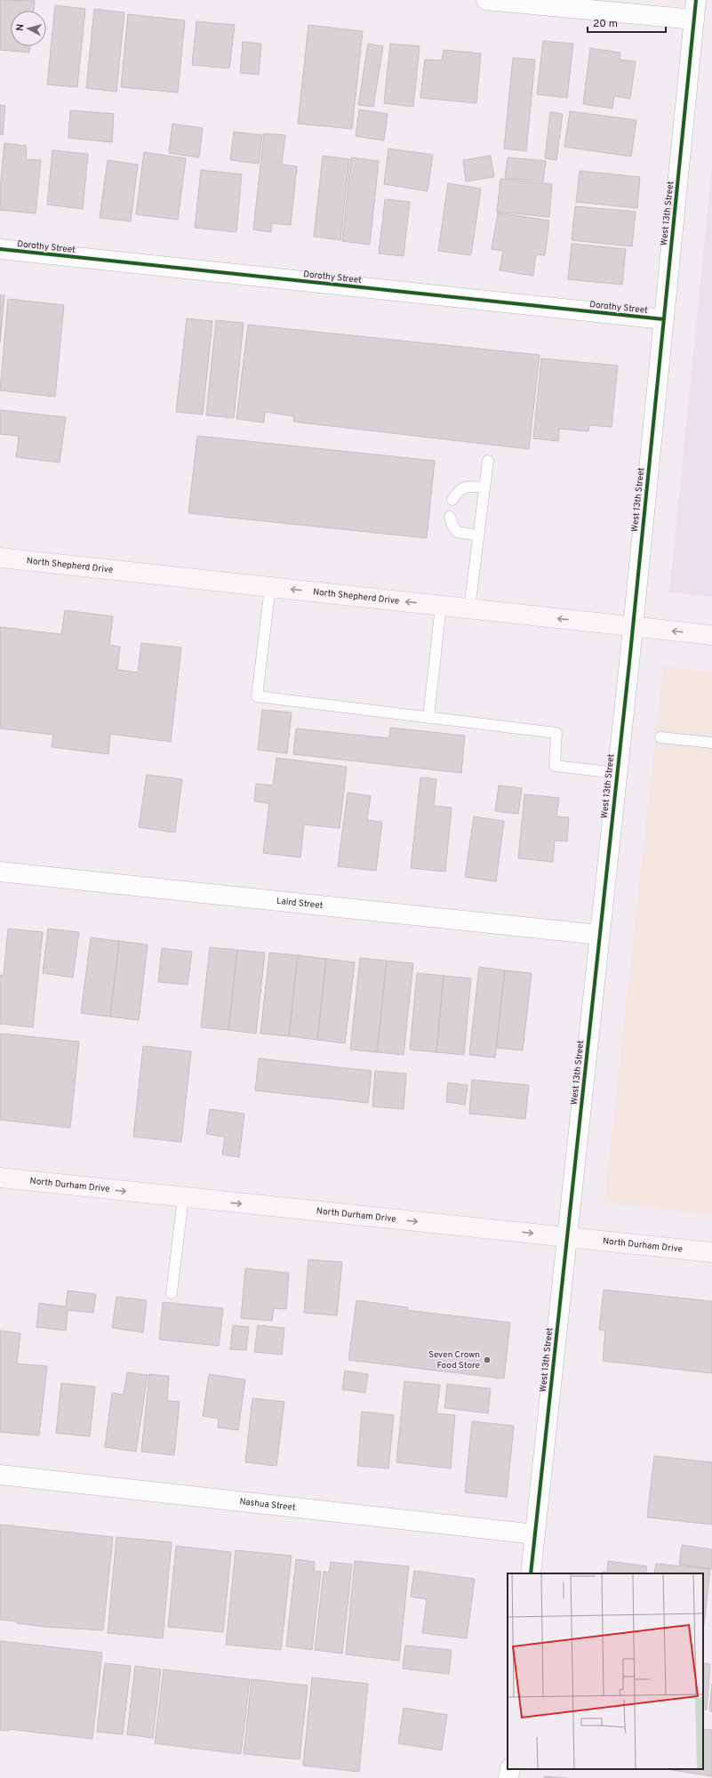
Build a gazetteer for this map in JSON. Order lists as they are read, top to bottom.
{
  "streets": {
    "main road": ["North Shepherd Drive", "North Durham Drive"],
    "street": [
      "West 13th Street",
      "Dorothy Street",
      "Laird Street",
      "Nashua Street"
    ]
  },
  "crossings": [
    ["West 13th Street", "Dorothy Street"],
    ["West 13th Street", "North Shepherd Drive"],
    ["West 13th Street", "Laird Street"],
    ["West 13th Street", "North Durham Drive"],
    ["West 13th Street", "Nashua Street"]
  ],
  "one_way": ["North Shepherd Drive", "North Durham Drive"],
  "places": ["Seven Crown Food Store"],
  "scale_bar": "20 m",
  "north": "left"
}
